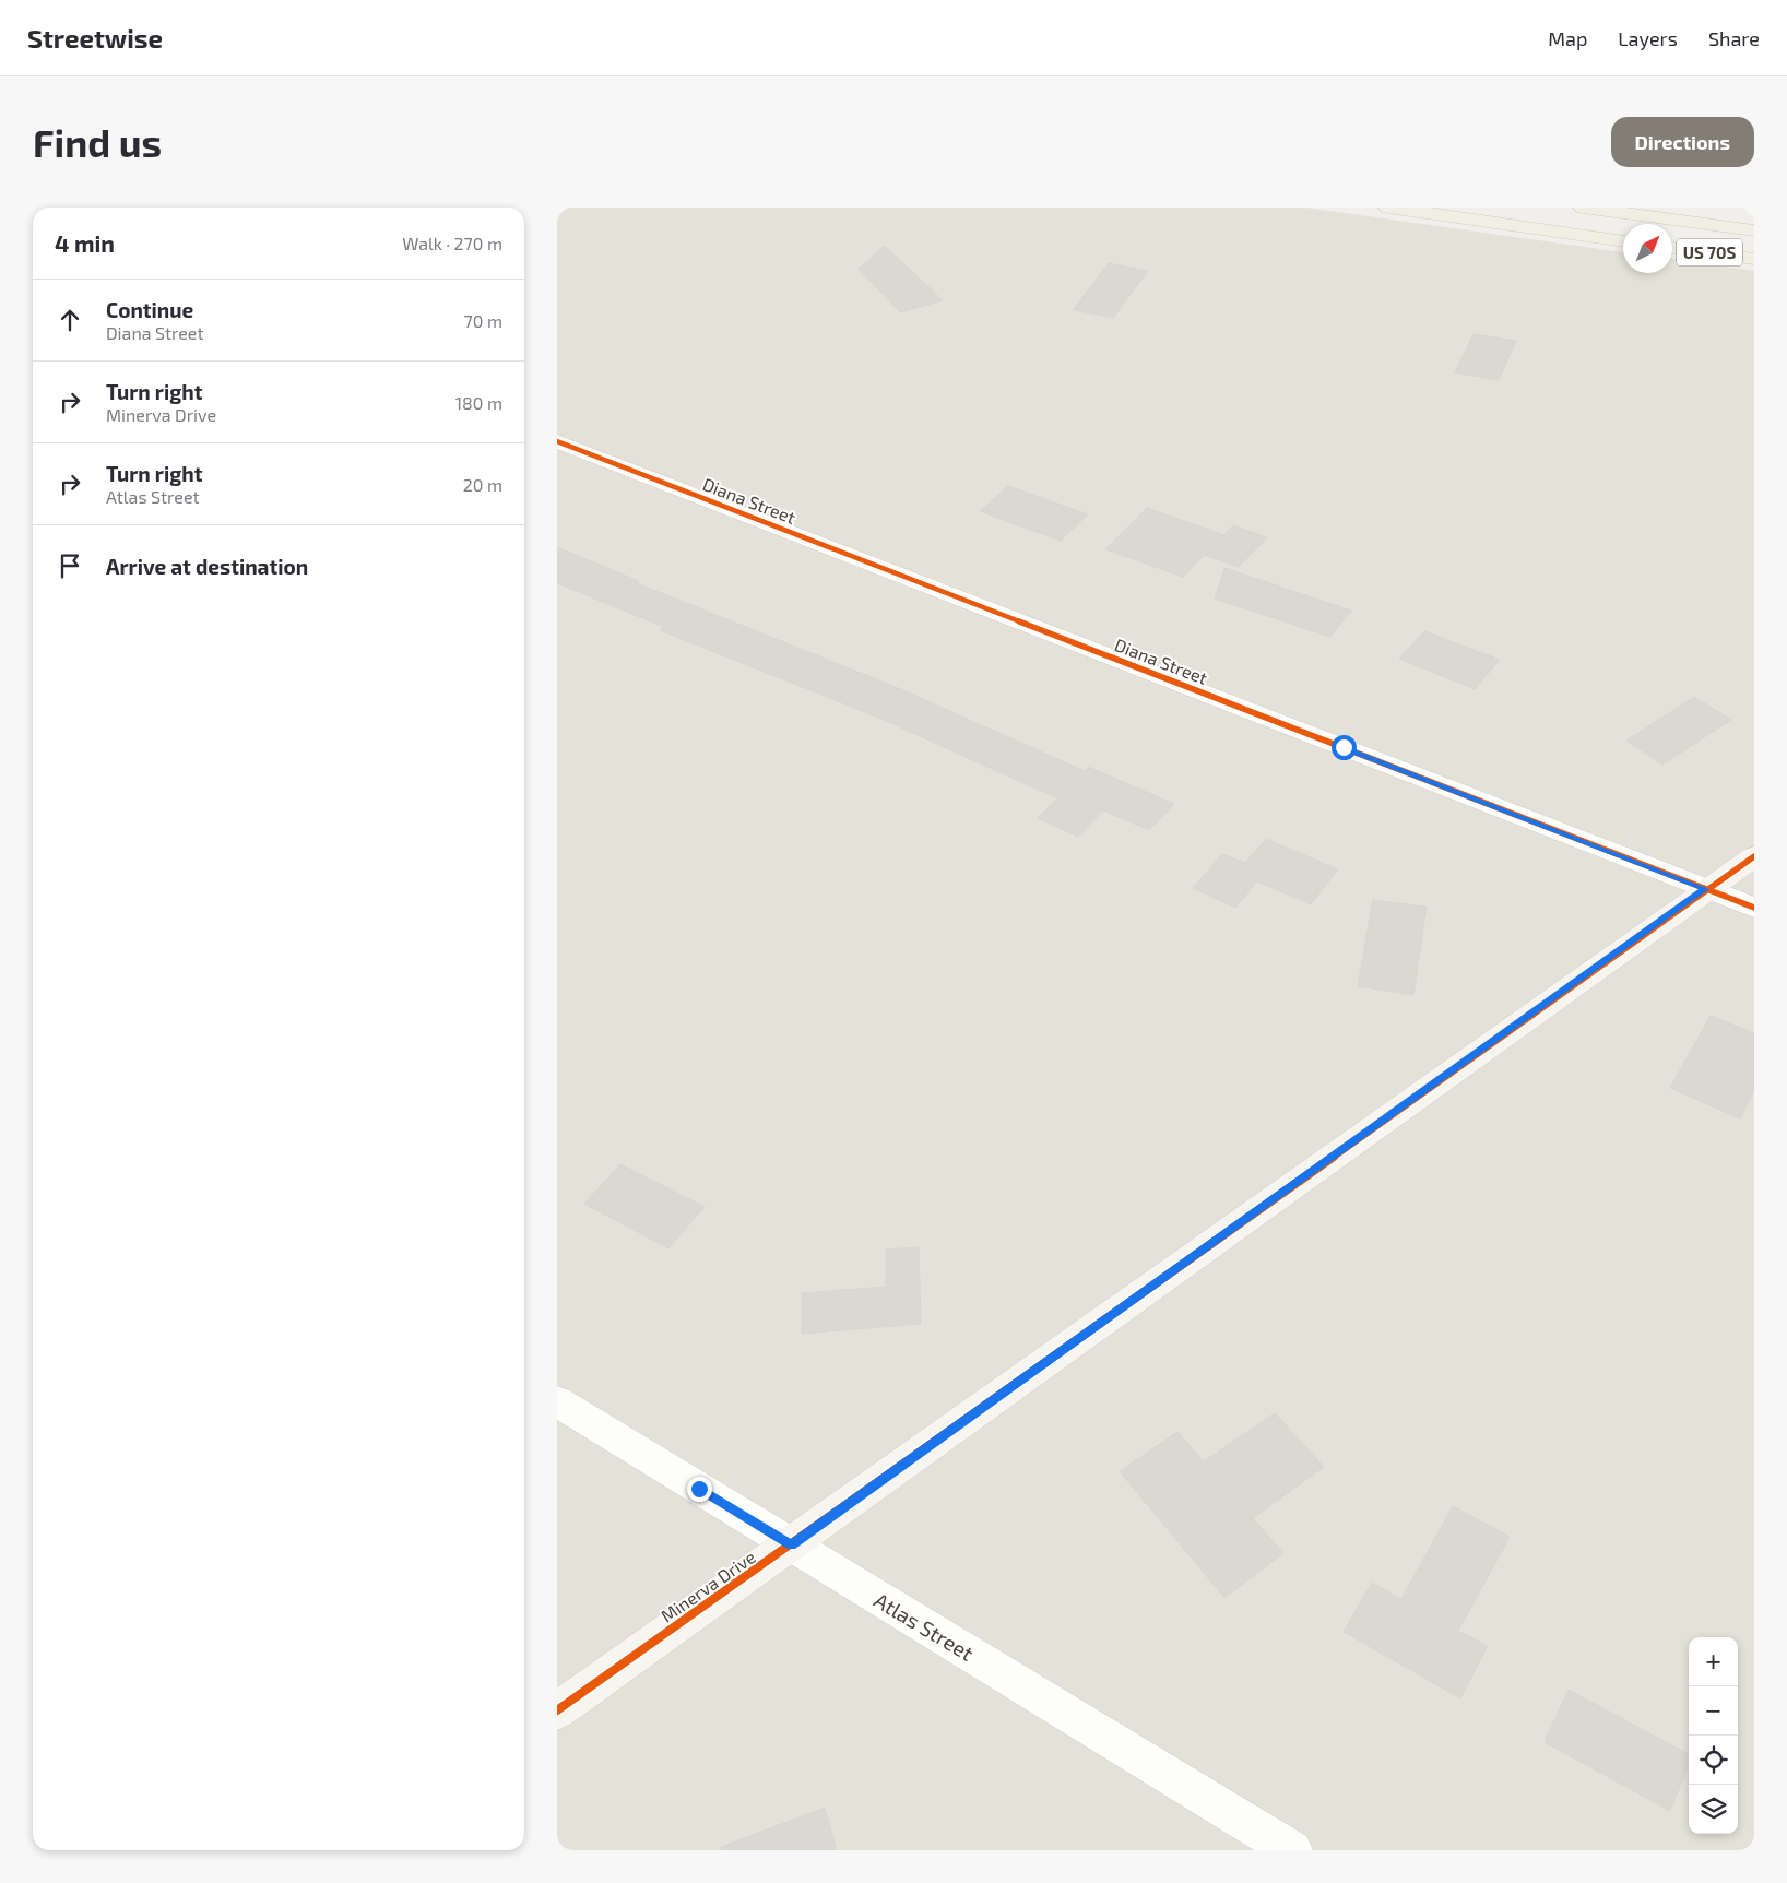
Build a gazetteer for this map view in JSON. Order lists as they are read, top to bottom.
{
  "streets": {
    "main road": ["US 70S"],
    "street": ["Diana Street", "Minerva Drive", "Atlas Street"]
  },
  "crossings": [
    ["Diana Street", "Minerva Drive"],
    ["Minerva Drive", "Atlas Street"]
  ],
  "north": "top right",
  "page": {
    "header": "Streetwise",
    "nav": ["Map", "Layers", "Share"],
    "buttons": "Directions",
    "title": "Find us",
    "heading": ["4 min", "Walk · 270 m"],
    "list": [
      ["Continue", "Diana Street", "70 m"],
      ["Turn right", "Minerva Drive", "180 m"],
      ["Turn right", "Atlas Street", "20 m"],
      "Arrive at destination"
    ],
    "map_buttons": ["+", "−"]
  }
}
